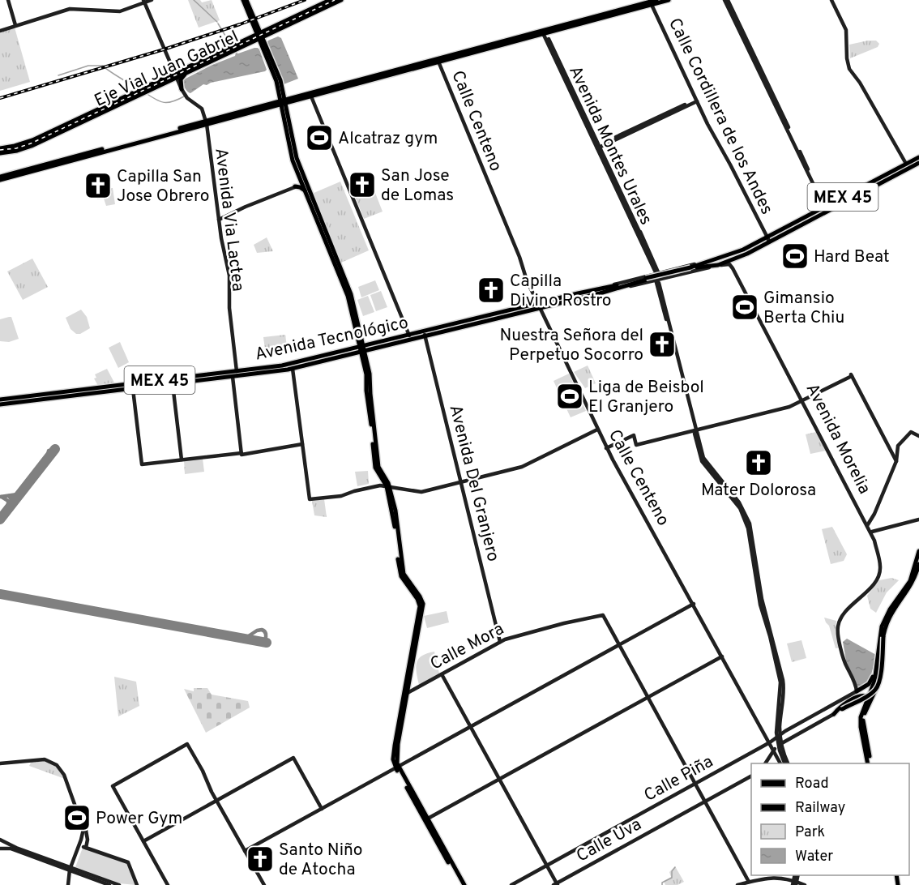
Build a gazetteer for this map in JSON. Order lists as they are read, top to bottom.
{
  "streets": {
    "main road": ["Eje Vial Juan Gabriel", "MEX 45", "Avenida Tecnológico"],
    "street": [
      "Calle Cordillera de los Andes",
      "Calle Centeno",
      "Avenida Montes Urales",
      "Avenida Via Lactea",
      "Avenida Morelia",
      "Avenida Del Granjero",
      "Calle Mora",
      "Calle Piña",
      "Calle Uva"
    ]
  },
  "crossings": [
    ["Calle Cordillera de los Andes", "Avenida Tecnológico"],
    ["Calle Centeno", "Avenida Tecnológico"],
    ["Calle Centeno", "Calle Piña"],
    ["Avenida Montes Urales", "Avenida Tecnológico"],
    ["Avenida Via Lactea", "Avenida Tecnológico"],
    ["Avenida Tecnológico", "Avenida Morelia"],
    ["Avenida Del Granjero", "Calle Mora"]
  ],
  "places": {
    "sports": [
      "Alcatraz gym",
      "Hard Beat",
      "Gimansio Berta Chiu",
      "Liga de Beisbol El Granjero",
      "Power Gym"
    ],
    "church": [
      "San Jose de Lomas",
      "Capilla San Jose Obrero",
      "Capilla Divino Rostro",
      "Nuestra Señora del Perpetuo Socorro",
      "Mater Dolorosa",
      "Santo Niño de Atocha"
    ]
  },
  "legend": [
    "Road",
    "Railway",
    "Park",
    "Water"
  ]
}
